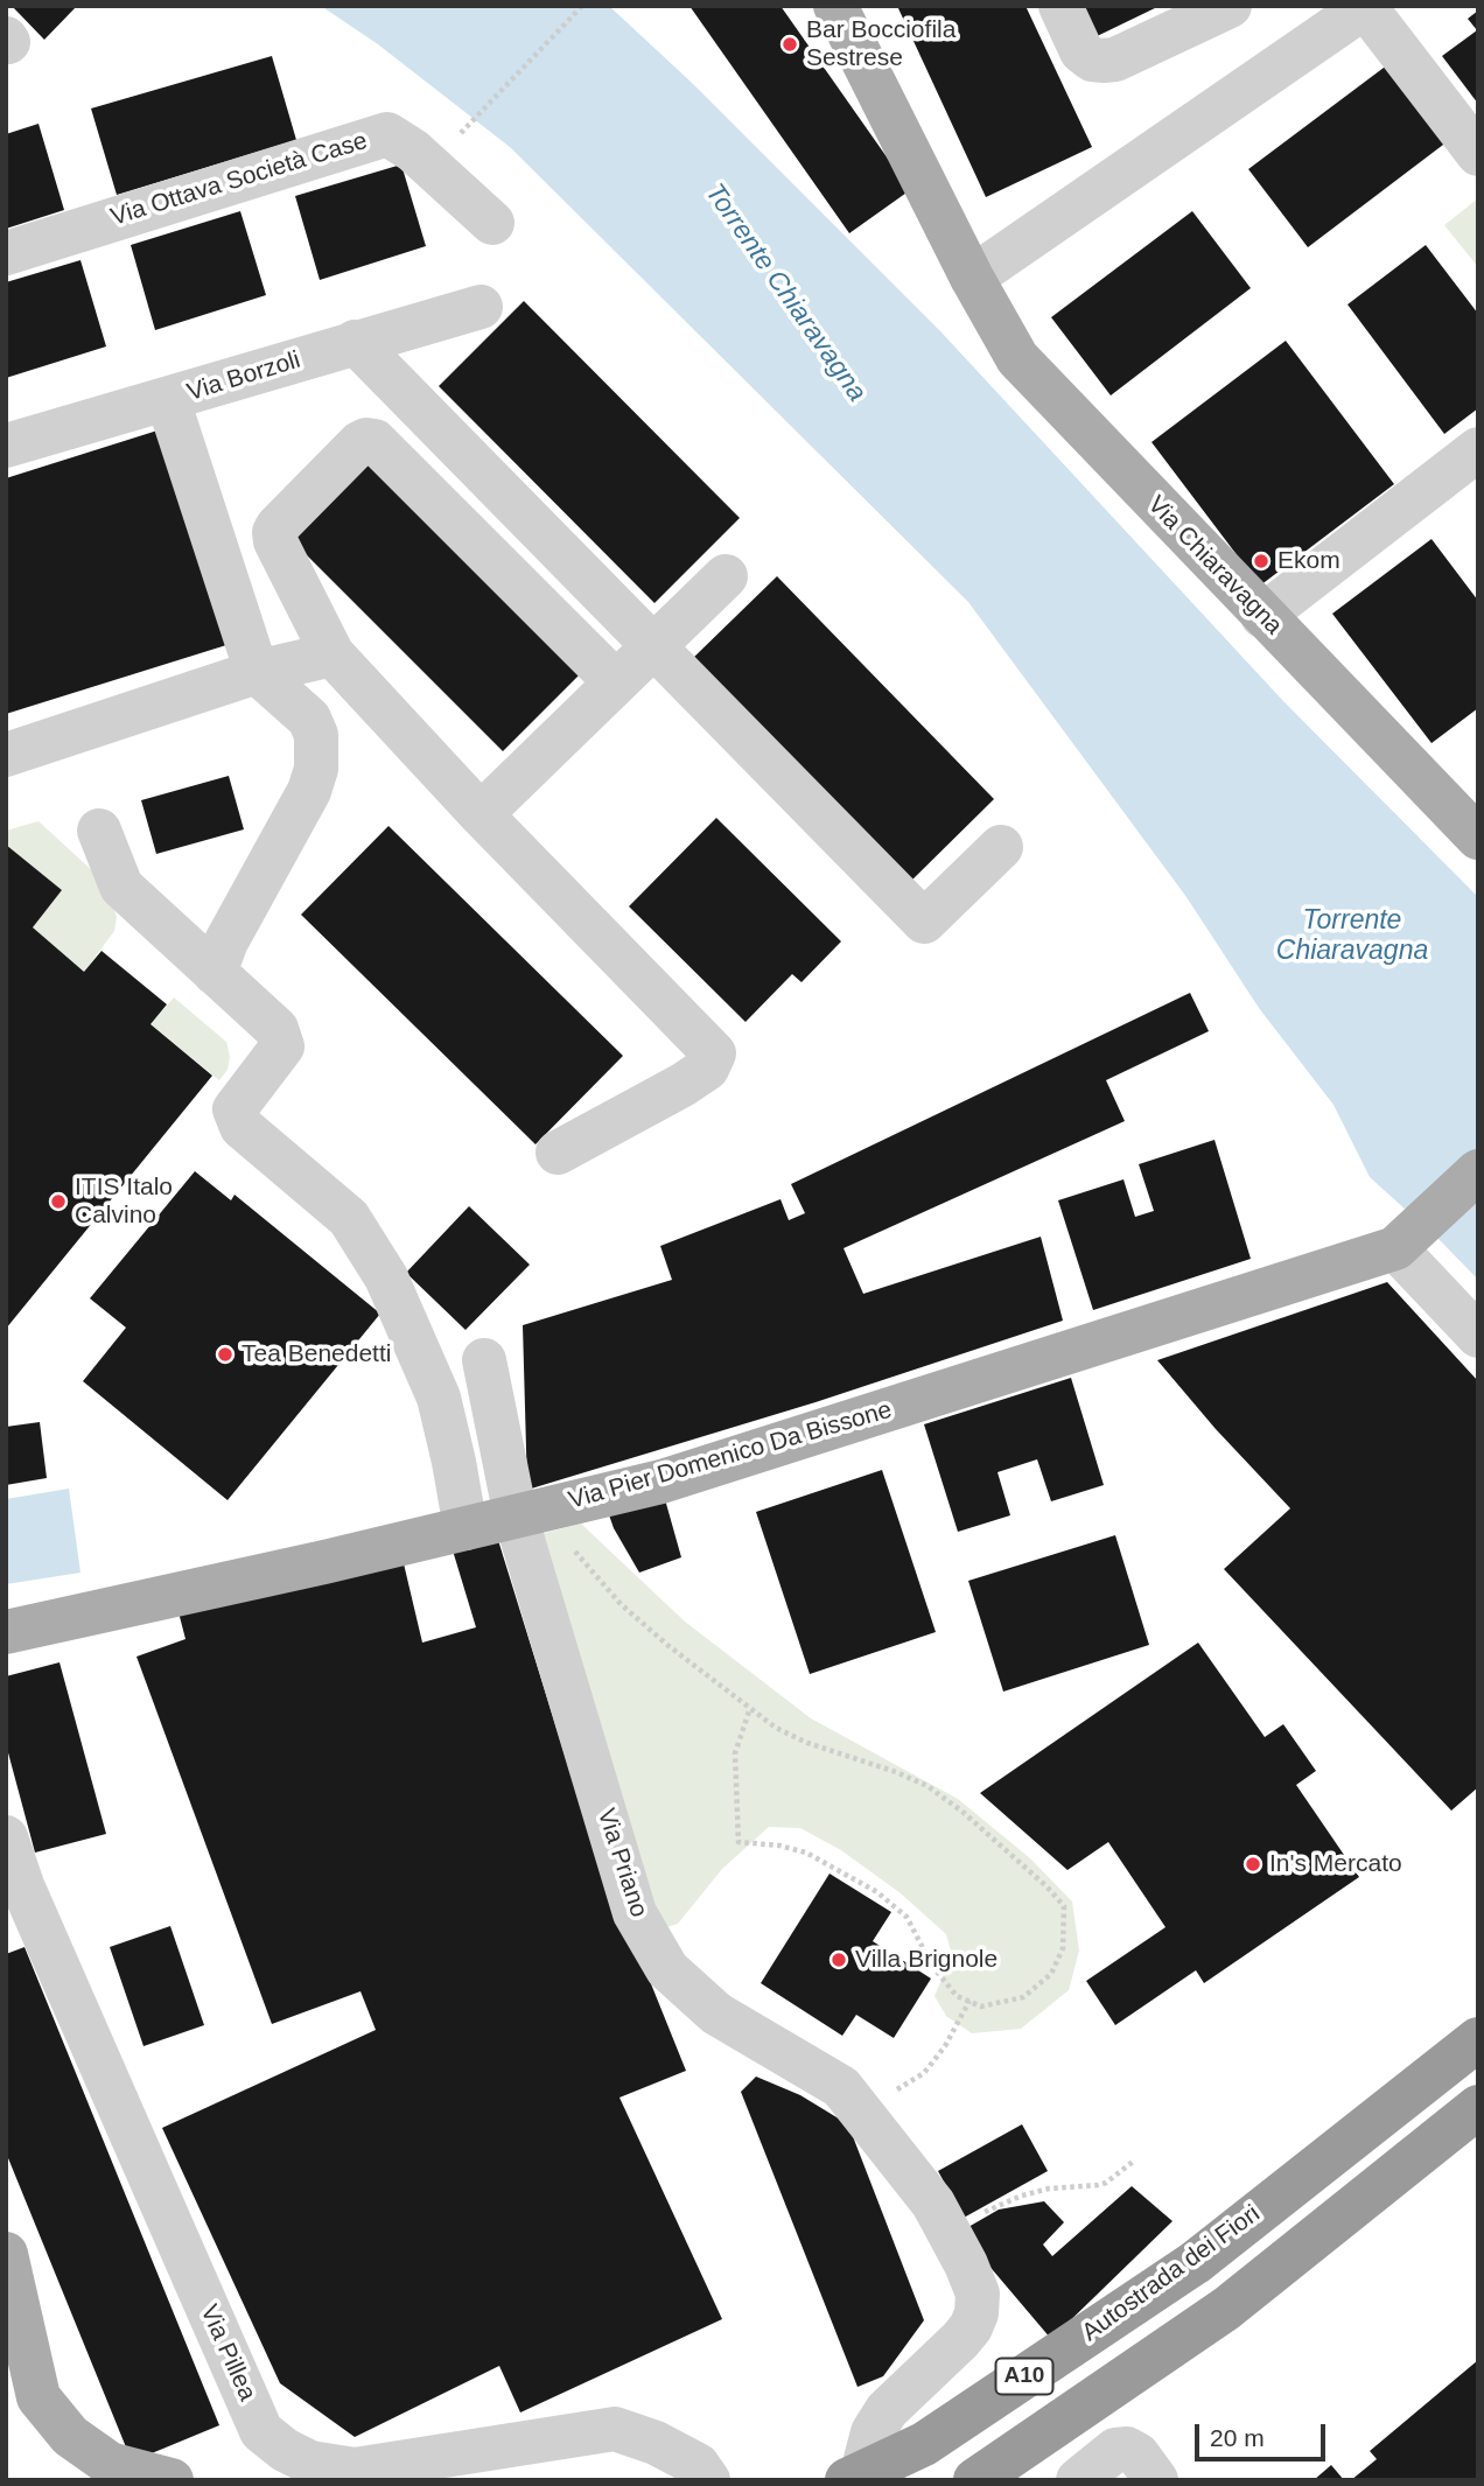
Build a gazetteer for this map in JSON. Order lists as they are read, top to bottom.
{
  "streets": {
    "highway": ["Autostrada dei Fiori", "A10"],
    "main road": ["Via Chiaravagna", "Via Pier Domenico Da Bissone"],
    "street": [
      "Via Ottava Società Case",
      "Via Borzoli",
      "Via Priano",
      "Via Pillea"
    ]
  },
  "crossings": [
    ["Via Pier Domenico Da Bissone", "Via Priano"],
    ["Via Priano", "Autostrada dei Fiori"]
  ],
  "water": ["Torrente Chiaravagna"],
  "places": [
    "Bar Bocciofila Sestrese",
    "Ekom",
    "ITIS Italo Calvino",
    "Tea Benedetti",
    "In's Mercato",
    "Villa Brignole"
  ],
  "scale_bar": "20 m"
}
